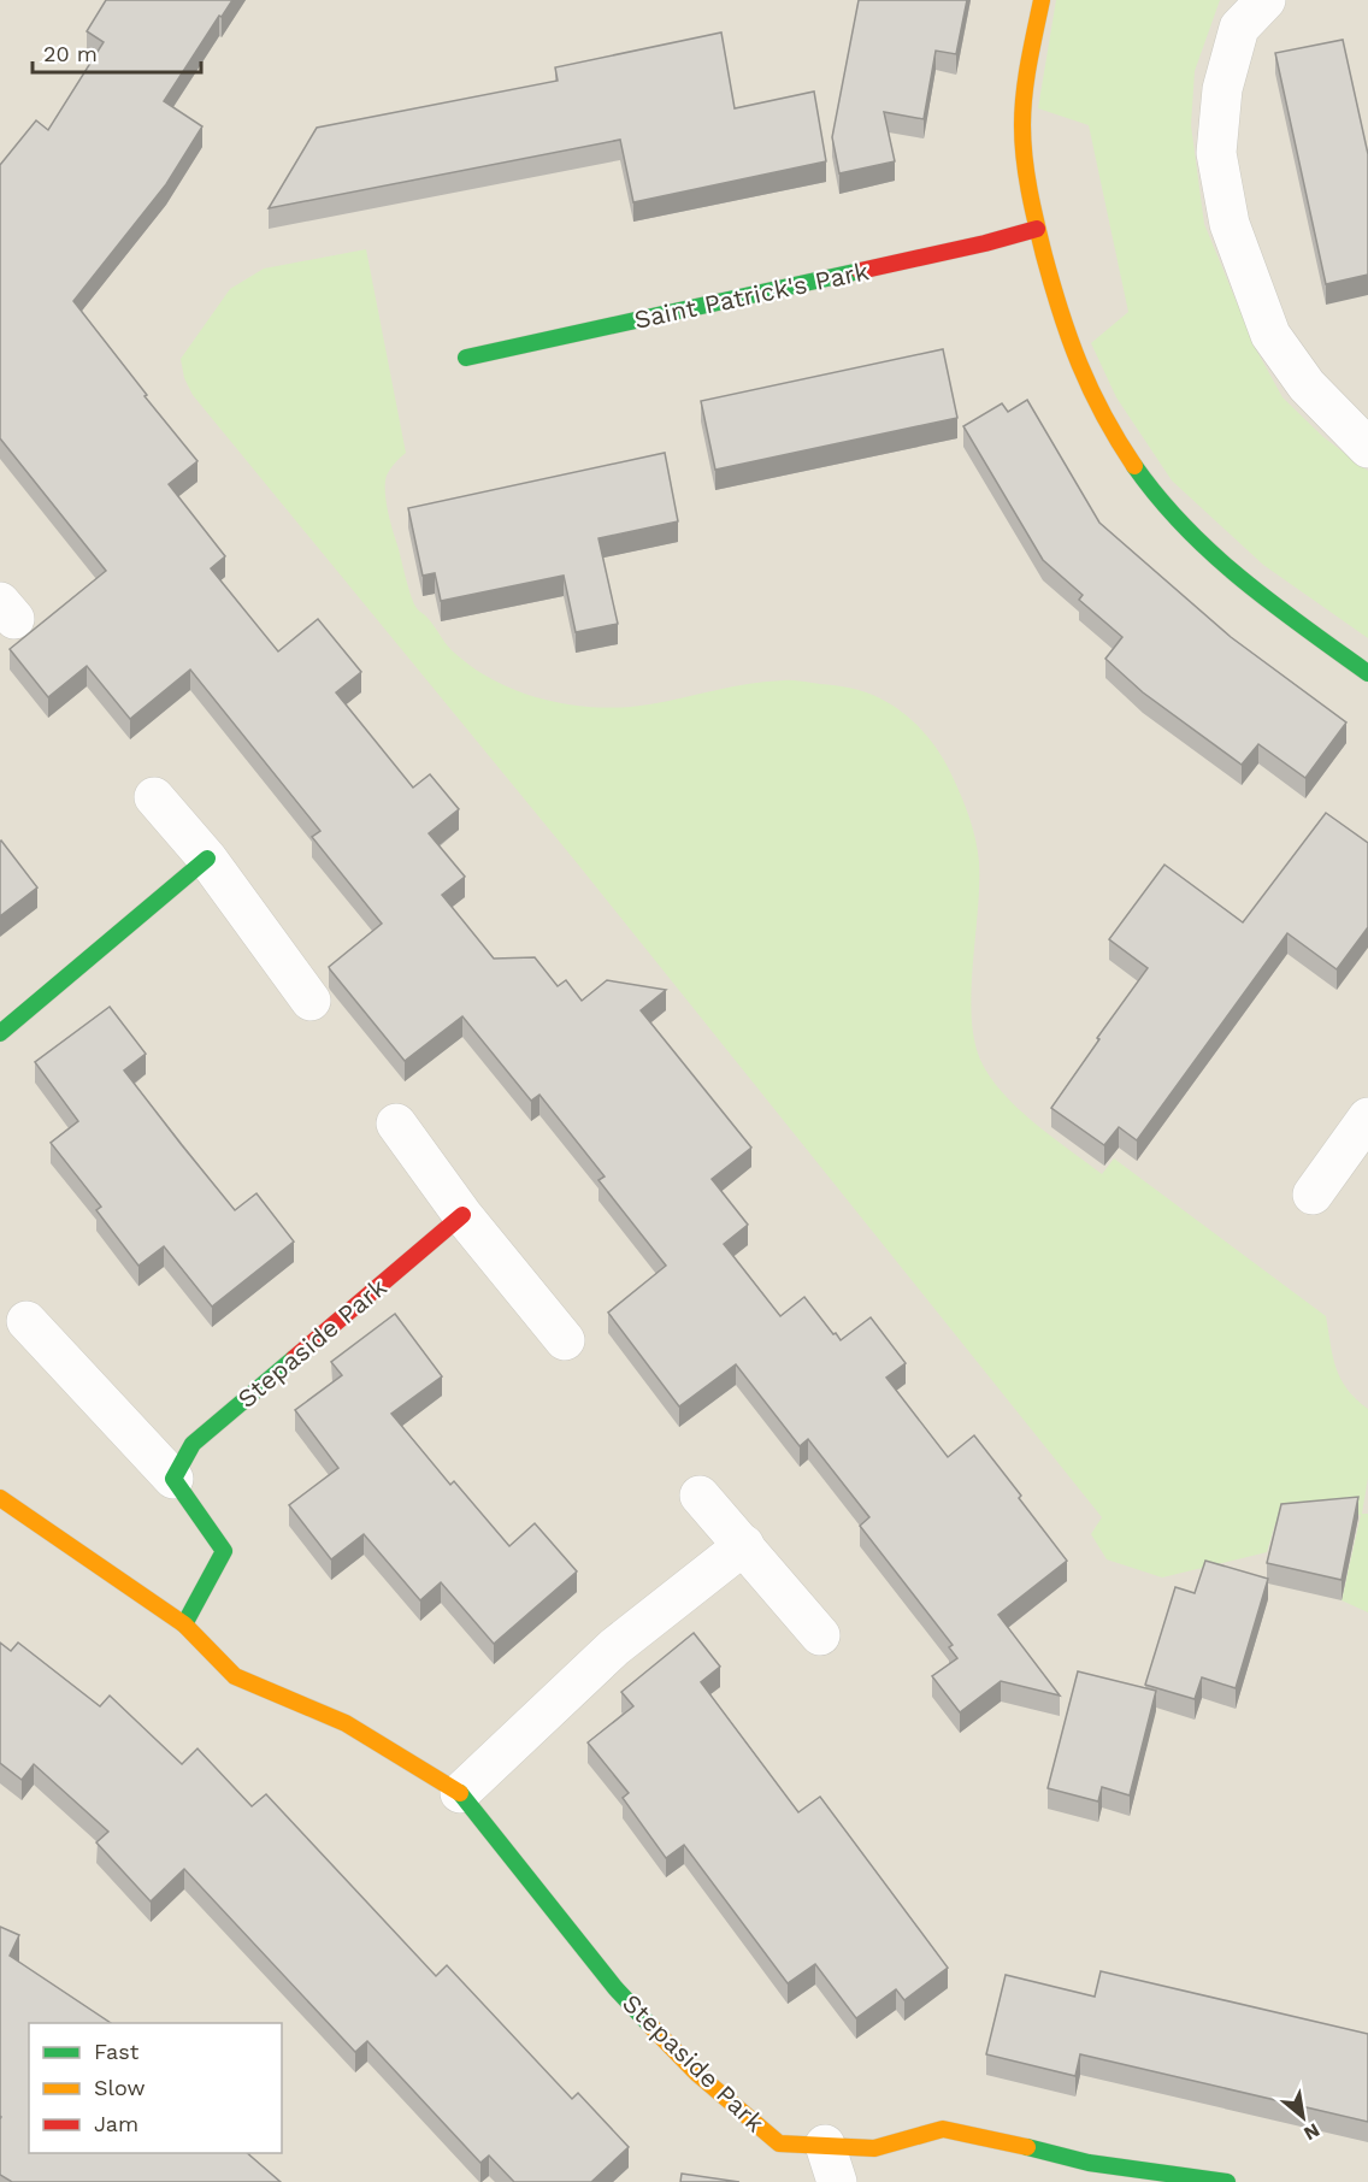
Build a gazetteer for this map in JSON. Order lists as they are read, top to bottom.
{
  "streets": {
    "street": ["Saint Patrick's Park", "Stepaside Park"]
  },
  "legend": ["Fast", "Slow", "Jam"],
  "scale_bar": "20 m",
  "north": "bottom right"
}
